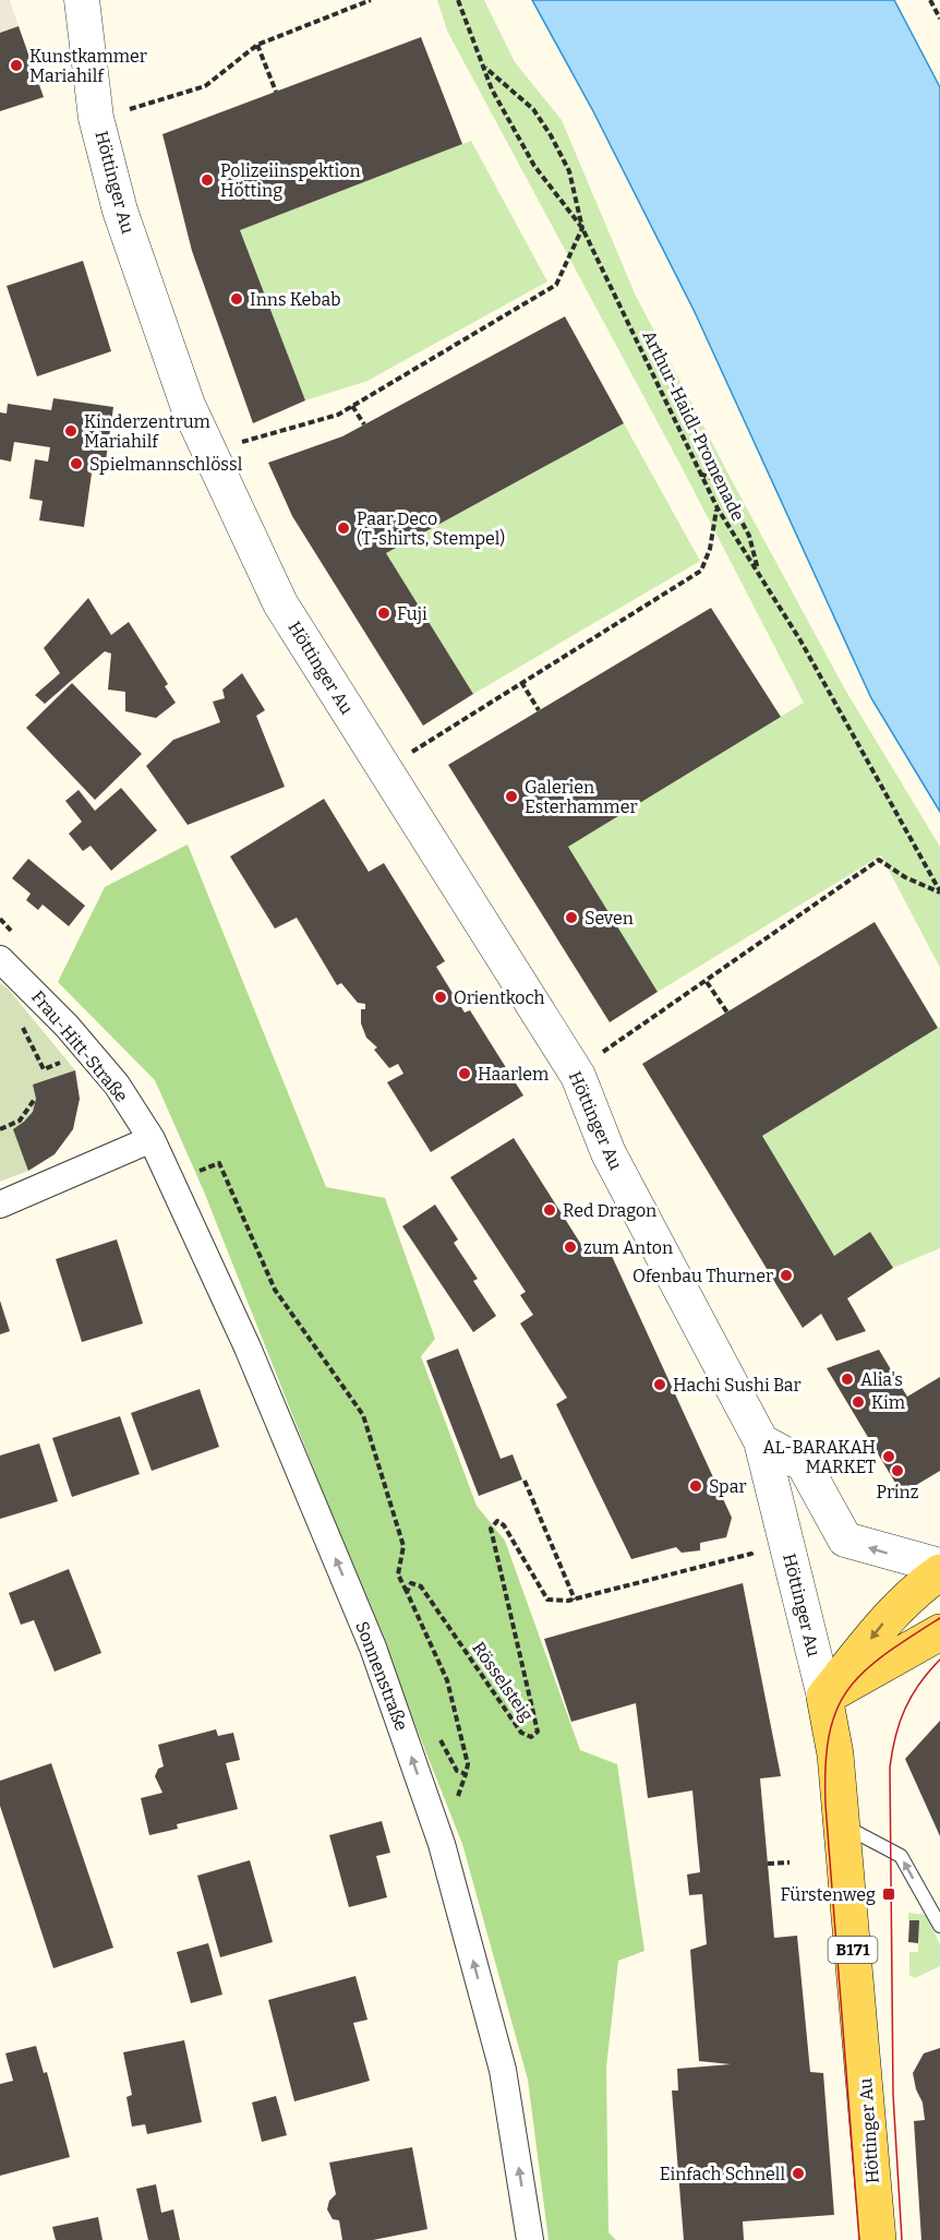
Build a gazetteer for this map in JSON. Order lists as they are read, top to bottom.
{
  "streets": {
    "main road": ["Höttinger Au", "B171"],
    "street": ["Frau-Hitt-Straße", "Sonnenstraße"],
    "path": ["Arthur-Haidl-Promenade", "Rösselsteig"]
  },
  "crossings": [
    ["Frau-Hitt-Straße", "Sonnenstraße"]
  ],
  "one_way": ["Sonnenstraße"],
  "places": {
    "other": [
      "Kunstkammer Mariahilf",
      "Polizeiinspektion Hötting",
      "Inns Kebab",
      "Kinderzentrum Mariahilf",
      "Spielmannschlössl",
      "Paar Deco (T-shirts, Stempel)",
      "Fuji",
      "Galerien Esterhammer",
      "Seven",
      "Orientkoch",
      "Haarlem",
      "Red Dragon",
      "zum Anton",
      "Ofenbau Thurner",
      "Alia's",
      "Hachi Sushi Bar",
      "Kim",
      "AL-BARAKAH MARKET",
      "Prinz",
      "Spar",
      "Einfach Schnell"
    ],
    "transit": ["Fürstenweg"]
  }
}
